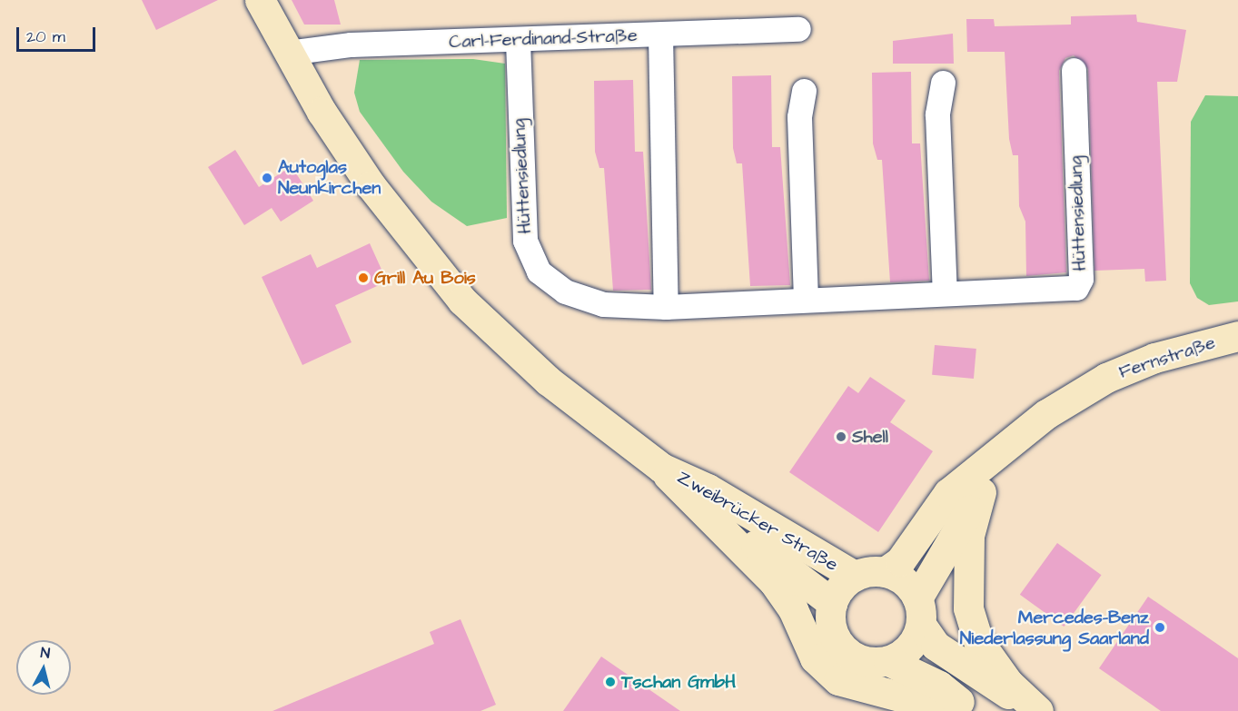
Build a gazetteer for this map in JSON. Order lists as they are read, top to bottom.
{
  "streets": {
    "main road": ["Fernstraße", "Zweibrücker Straße"],
    "street": ["Carl-Ferdinand-Straße", "Hüttensiedlung"]
  },
  "crossings": [
    ["Carl-Ferdinand-Straße", "Hüttensiedlung"],
    ["Carl-Ferdinand-Straße", "Zweibrücker Straße"],
    ["Fernstraße", "Zweibrücker Straße"]
  ],
  "places": [
    "Autoglas Neunkirchen",
    "Grill Au Bois",
    "Shell",
    "Mercedes-Benz Niederlassung Saarland",
    "Tschan GmbH"
  ],
  "scale_bar": "20 m",
  "north": "top"
}
